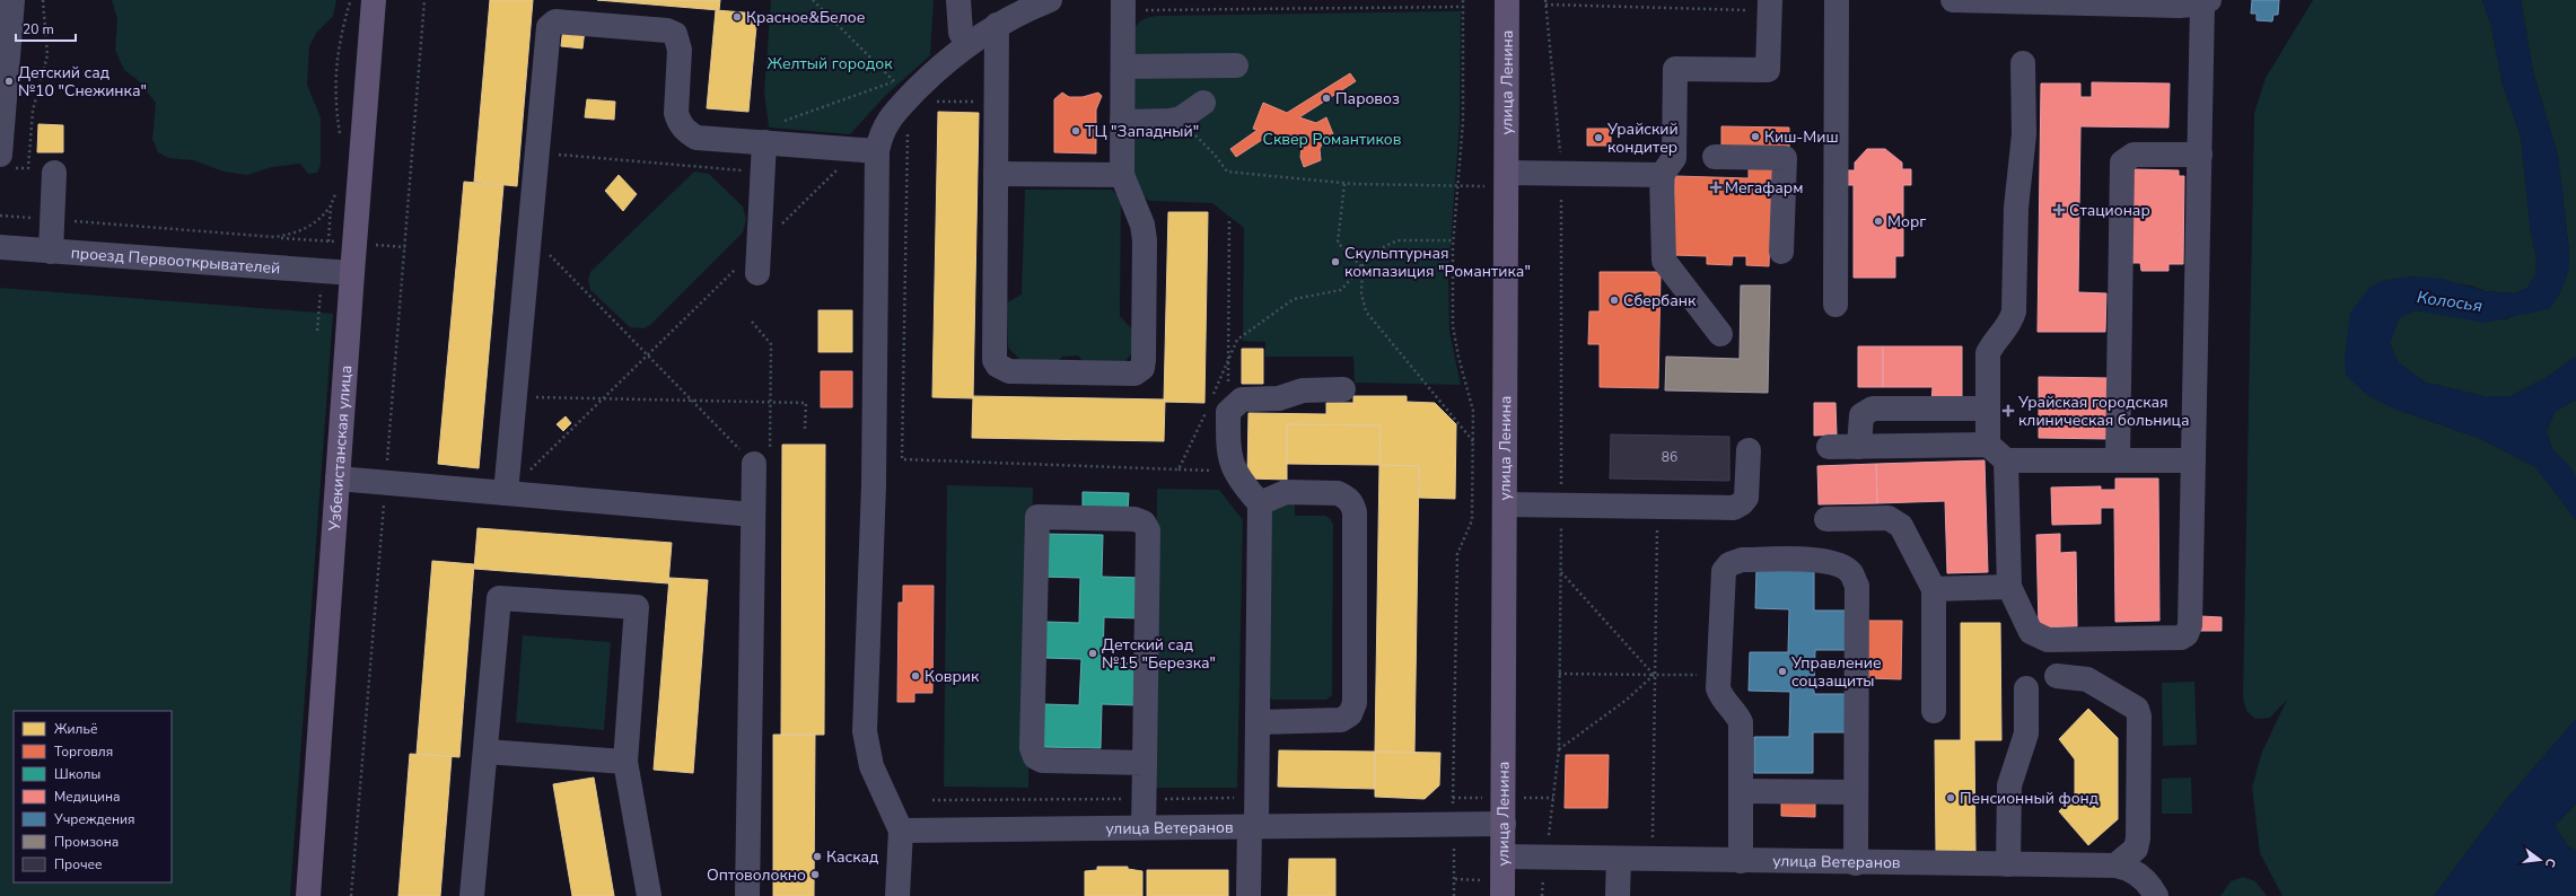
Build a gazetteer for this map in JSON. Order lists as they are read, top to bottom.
{
  "streets": {
    "main road": ["улица Ленина", "Узбекистанская улица"],
    "street": ["проезд Первооткрывателей", "улица Ветеранов"]
  },
  "crossings": [
    ["улица Ленина", "улица Ветеранов"],
    ["проезд Первооткрывателей", "Узбекистанская улица"]
  ],
  "water": ["Колосья"],
  "parks": ["Желтый городок", "Сквер Романтиков"],
  "places": {
    "other": [
      "Красное&Белое",
      "Детский сад №10 \"Снежинка\"",
      "Паровоз",
      "ТЦ \"Западный\"",
      "Киш-Миш",
      "Урайский кондитер",
      "Морг",
      "Скульптурная компазиция \"Романтика\"",
      "Сбербанк",
      "Детский сад №15 \"Березка\"",
      "Управление соцзащиты",
      "Коврик",
      "Пенсионный фонд",
      "Каскад",
      "Оптоволокно"
    ],
    "health": ["Мегафарм", "Стационар", "Урайская городская клиническая больница"]
  },
  "house_numbers": ["86"],
  "legend": [
    "Жильё",
    "Торговля",
    "Школы",
    "Медицина",
    "Учреждения",
    "Промзона",
    "Прочее"
  ],
  "scale_bar": "20 m",
  "north": "right"
}
